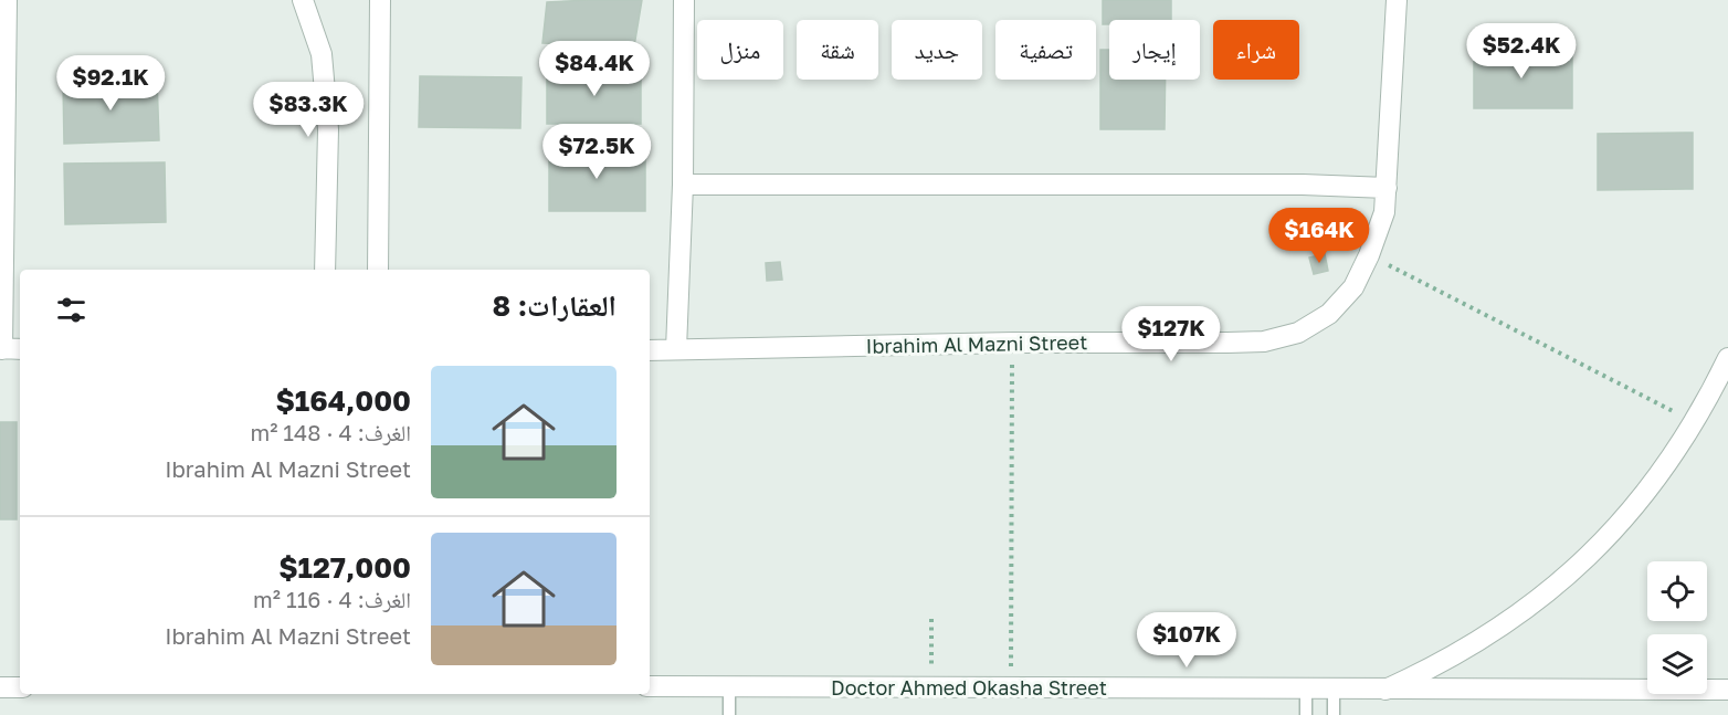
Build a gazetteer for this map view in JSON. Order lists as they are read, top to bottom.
{
  "streets": {
    "street": ["Ibrahim Al Mazni Street", "Doctor Ahmed Okasha Street"]
  },
  "page": {
    "chip": [
      "شراء",
      "إيجار",
      "تصفية",
      "جديد",
      "شقة",
      "منزل"
    ],
    "price": [
      "$52.4K",
      "$84.4K",
      "$92.1K",
      "$83.3K",
      "$72.5K",
      "$164K",
      "$127K",
      "$107K"
    ],
    "heading": "العقارات: 8",
    "list": [
      {
        "name": "$164,000",
        "note": "الغرف: 4 · 148 m² · Ibrahim Al Mazni Street"
      },
      {
        "name": "$127,000",
        "note": "الغرف: 4 · 116 m² · Ibrahim Al Mazni Street"
      }
    ]
  }
}
